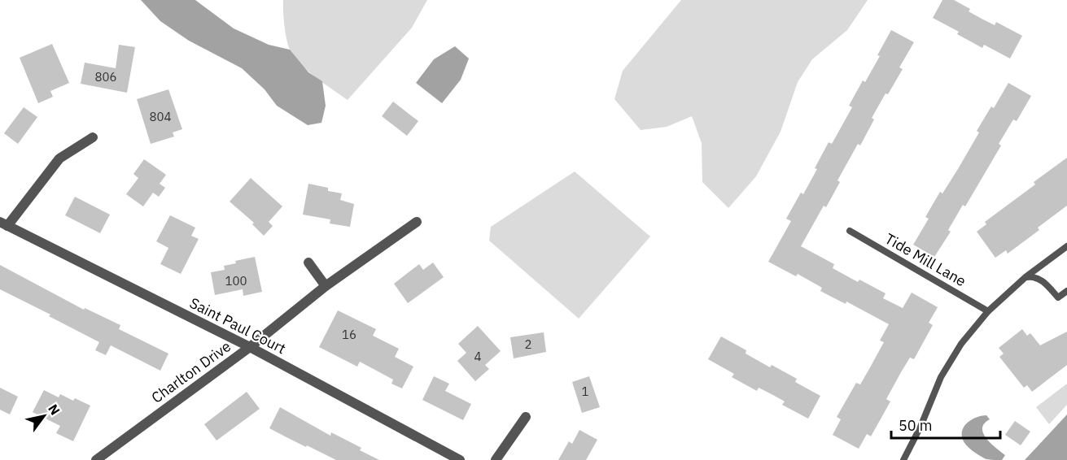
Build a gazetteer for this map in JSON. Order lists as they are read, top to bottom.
{
  "streets": {
    "street": ["Saint Paul Court", "Charlton Drive"],
    "lane": ["Tide Mill Lane"]
  },
  "crossings": [
    ["Saint Paul Court", "Charlton Drive"]
  ],
  "house_numbers": [
    "806",
    "804",
    "100",
    "16",
    "2",
    "4",
    "1"
  ],
  "scale_bar": "50 m",
  "north": "top right"
}
